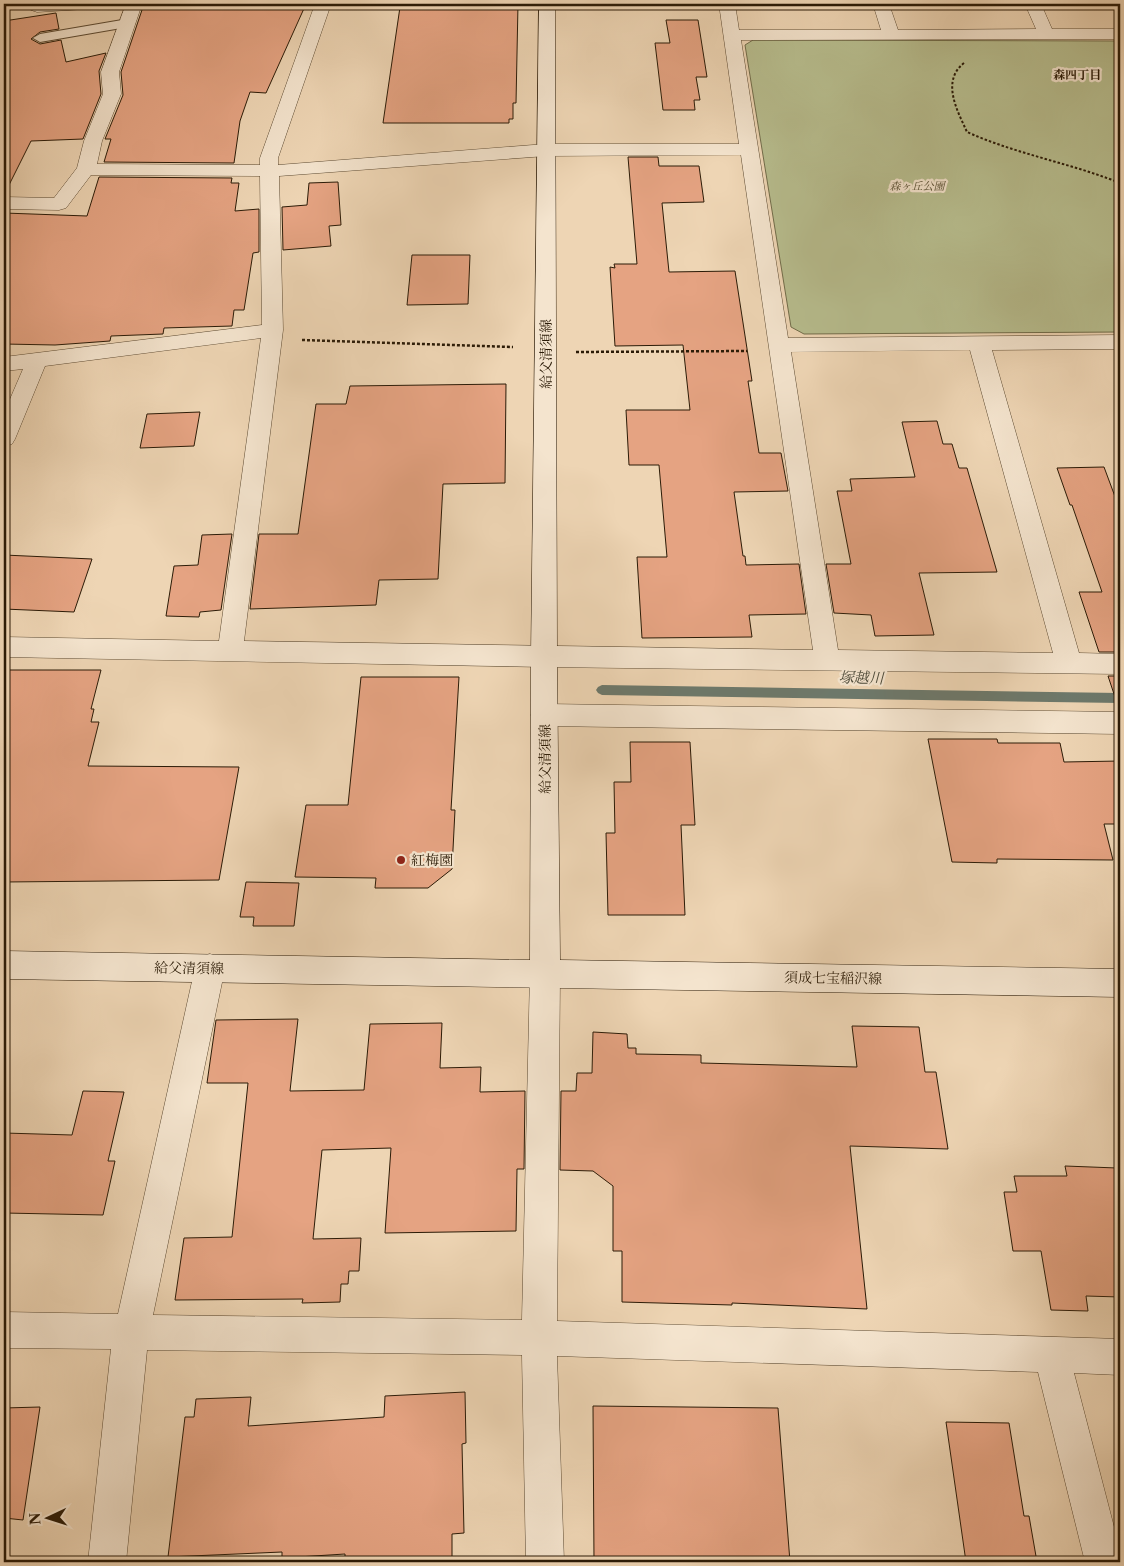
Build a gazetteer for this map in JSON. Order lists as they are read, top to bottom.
{
  "streets": {
    "street": ["給父清須線", "須成七宝稲沢線"]
  },
  "crossings": [
    ["給父清須線", "須成七宝稲沢線"]
  ],
  "districts": ["森四丁目"],
  "water": ["塚越川"],
  "parks": ["森ヶ丘公園"],
  "places": ["紅梅園"],
  "north": "left"
}
